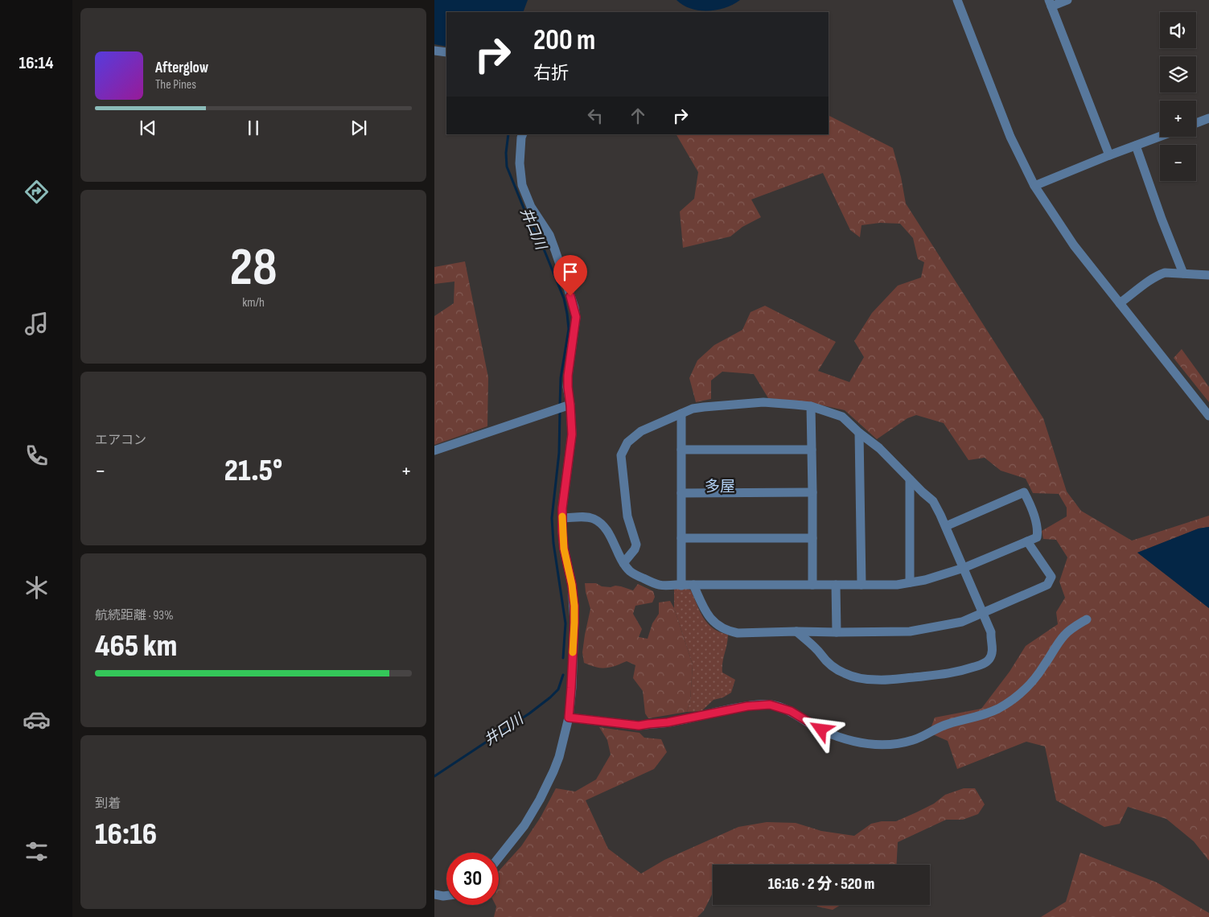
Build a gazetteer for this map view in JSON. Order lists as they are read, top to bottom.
{
  "districts": ["多屋"],
  "water": ["井口川"],
  "page": {
    "tabs": "16:14",
    "map_buttons": ["+", "−"],
    "turn": ["200 m", "右折"],
    "song": ["Afterglow", "The Pines"],
    "tile": [
      ["28", "km/h"],
      "エアコン",
      ["航続距離 · 93%", "465 km"],
      ["到着", "16:16"]
    ],
    "heat": ["−", "21.5°", "+"],
    "limit": "30",
    "trip": "16:16 · 2 分 · 520 m"
  }
}
